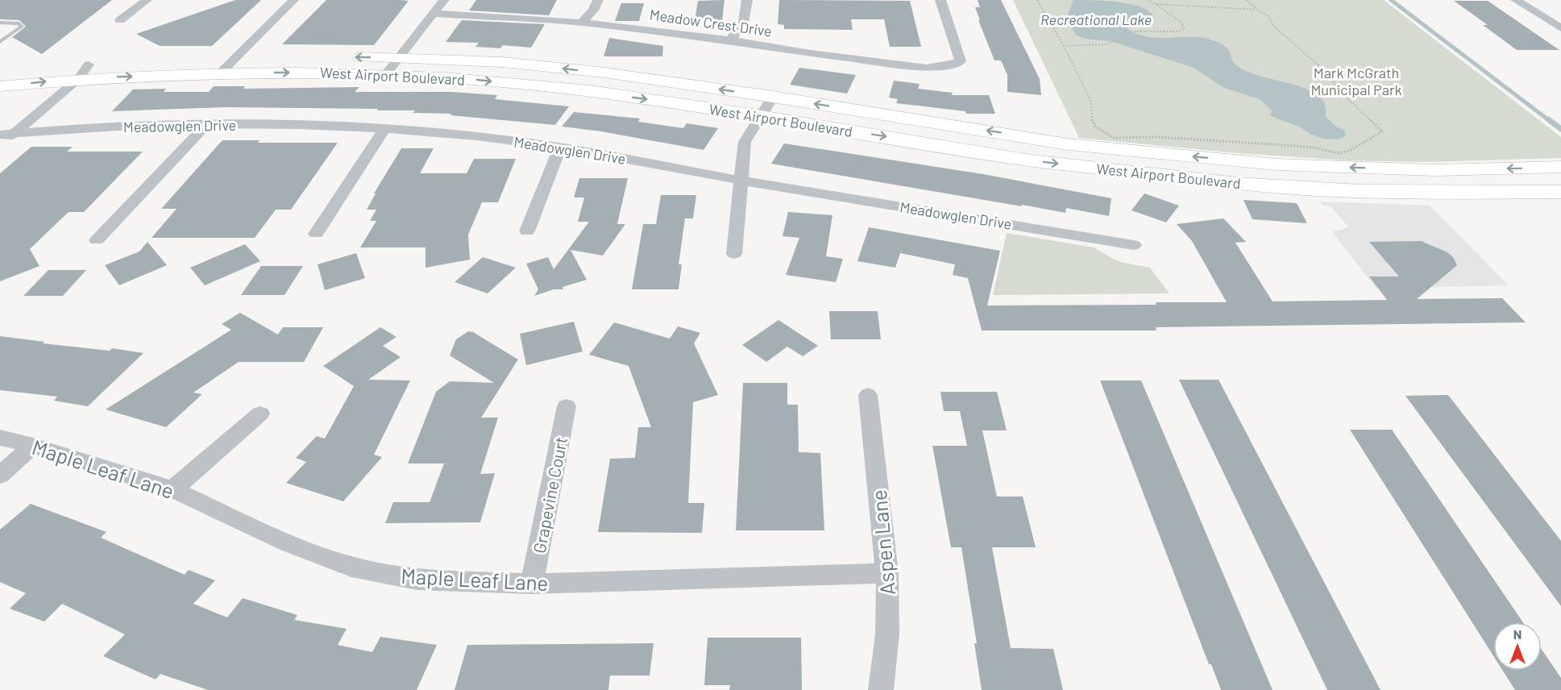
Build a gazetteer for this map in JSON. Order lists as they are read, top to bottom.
{
  "streets": {
    "main road": ["West Airport Boulevard"],
    "street": [
      "Meadow Crest Drive",
      "Meadowglen Drive",
      "Maple Leaf Lane",
      "Grapevine Court",
      "Aspen Lane"
    ]
  },
  "crossings": [
    ["Maple Leaf Lane", "Grapevine Court"],
    ["Maple Leaf Lane", "Aspen Lane"]
  ],
  "water": ["Recreational Lake"],
  "parks": ["Mark McGrath Municipal Park"],
  "north": "top"
}
